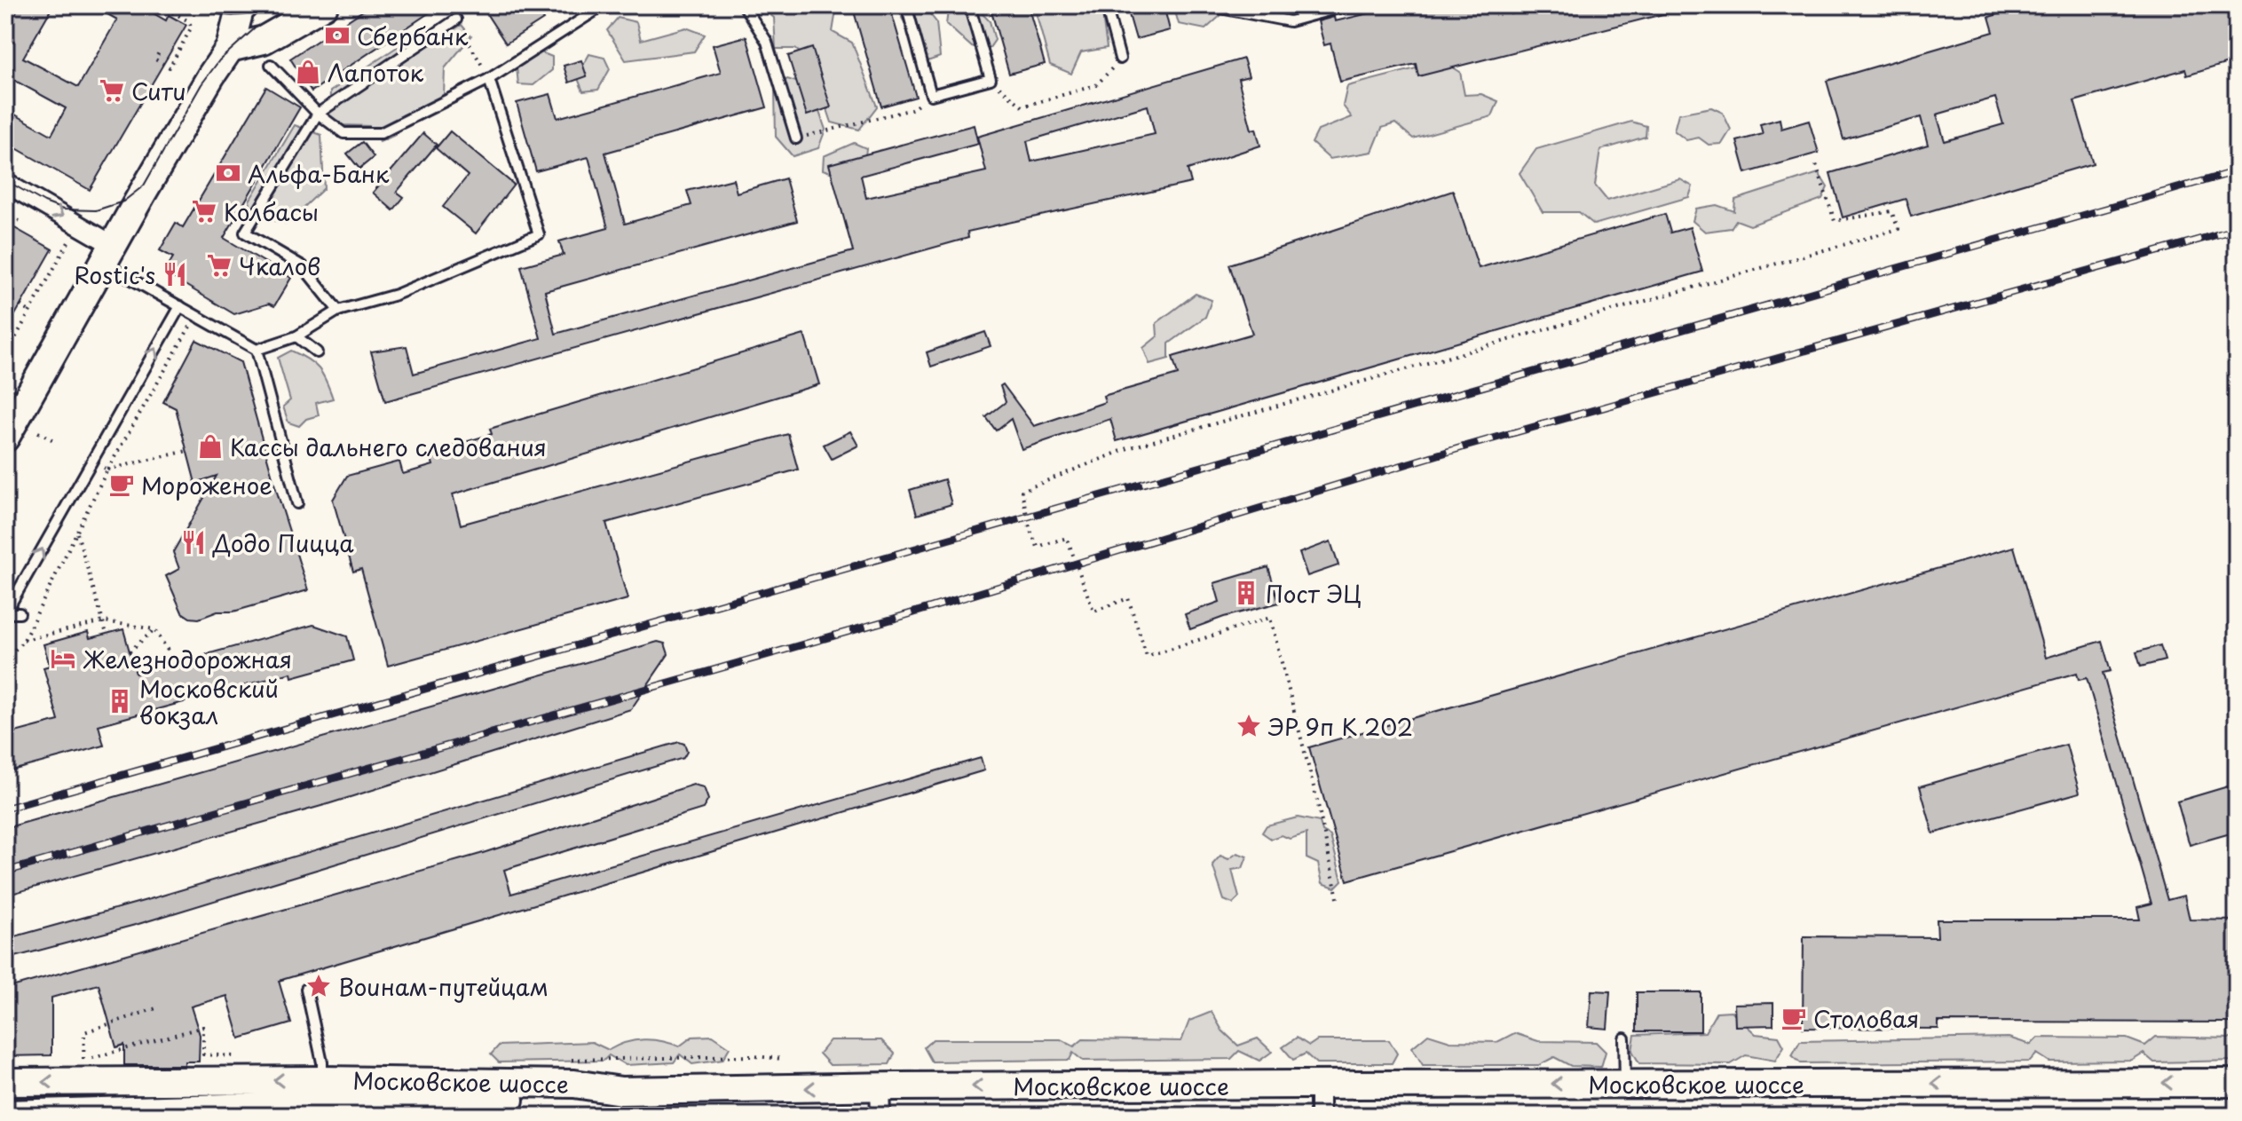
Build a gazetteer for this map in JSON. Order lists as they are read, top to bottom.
{
  "streets": {
    "main road": ["Московское шоссе"]
  },
  "one_way": ["Московское шоссе"],
  "places": {
    "bank": ["Сбербанк", "Альфа-Банк"],
    "shop": ["Лапоток", "Кассы дальнего следования"],
    "supermarket": ["Сити", "Колбасы", "Чкалов"],
    "restaurant": ["Rostic's", "Додо Пицца"],
    "cafe": ["Мороженое", "Столовая"],
    "building": ["Пост ЭЦ", "Московский вокзал"],
    "hotel": ["Железнодорожная"],
    "place": ["ЭР 9п К 202", "Воинам-путейцам"]
  }
}
